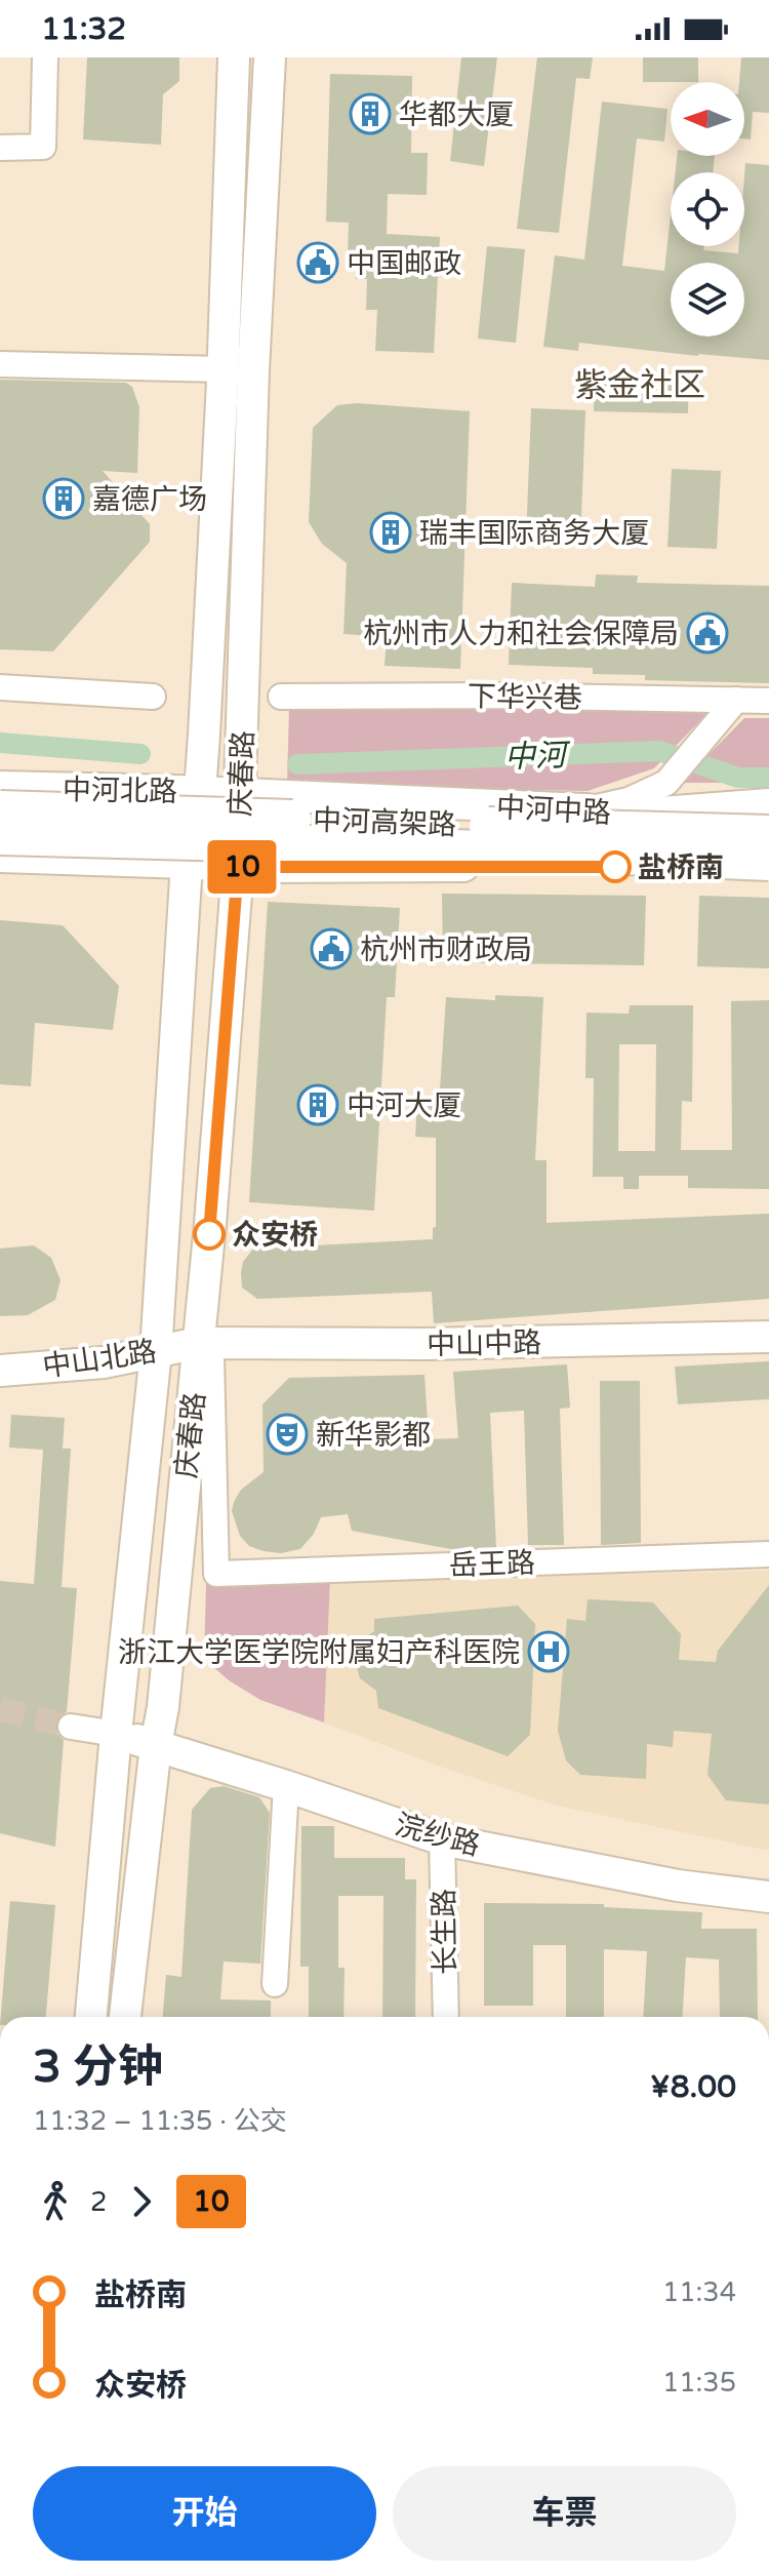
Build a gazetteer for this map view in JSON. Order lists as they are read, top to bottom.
{
  "streets": {
    "highway": ["中河高架路"],
    "main road": [
      "庆春路",
      "中河北路",
      "中河中路",
      "中山中路",
      "中山北路",
      "浣纱路"
    ],
    "street": ["下华兴巷", "岳王路", "长生路"]
  },
  "crossings": [
    ["庆春路", "中河北路"],
    ["庆春路", "中河中路"],
    ["庆春路", "中山中路"],
    ["庆春路", "中山北路"],
    ["庆春路", "岳王路"],
    ["庆春路", "浣纱路"],
    ["中河北路", "中河中路"],
    ["中山中路", "中山北路"],
    ["中山中路", "岳王路"],
    ["中山北路", "岳王路"],
    ["浣纱路", "长生路"]
  ],
  "districts": ["紫金社区"],
  "water": ["中河"],
  "places": {
    "building": [
      "华都大厦",
      "嘉德广场",
      "瑞丰国际商务大厦",
      "中河大厦"
    ],
    "public building": ["中国邮政", "杭州市人力和社会保障局", "杭州市财政局"],
    "other": ["盐桥南", "众安桥"],
    "theatre": ["新华影都"],
    "hospital": ["浙江大学医学院附属妇产科医院"]
  },
  "lines": ["bus line 10"],
  "north": "left",
  "page": {
    "status": "11:32",
    "on_map": "10",
    "heading": ["3 分钟", "11:32 – 11:35 · 公交", "¥8.00"],
    "legs": ["2", "10"],
    "list": [
      {
        "name": "盐桥南",
        "value": "11:34"
      },
      {
        "name": "众安桥",
        "value": "11:35"
      }
    ],
    "buttons": ["开始", "车票"]
  }
}
